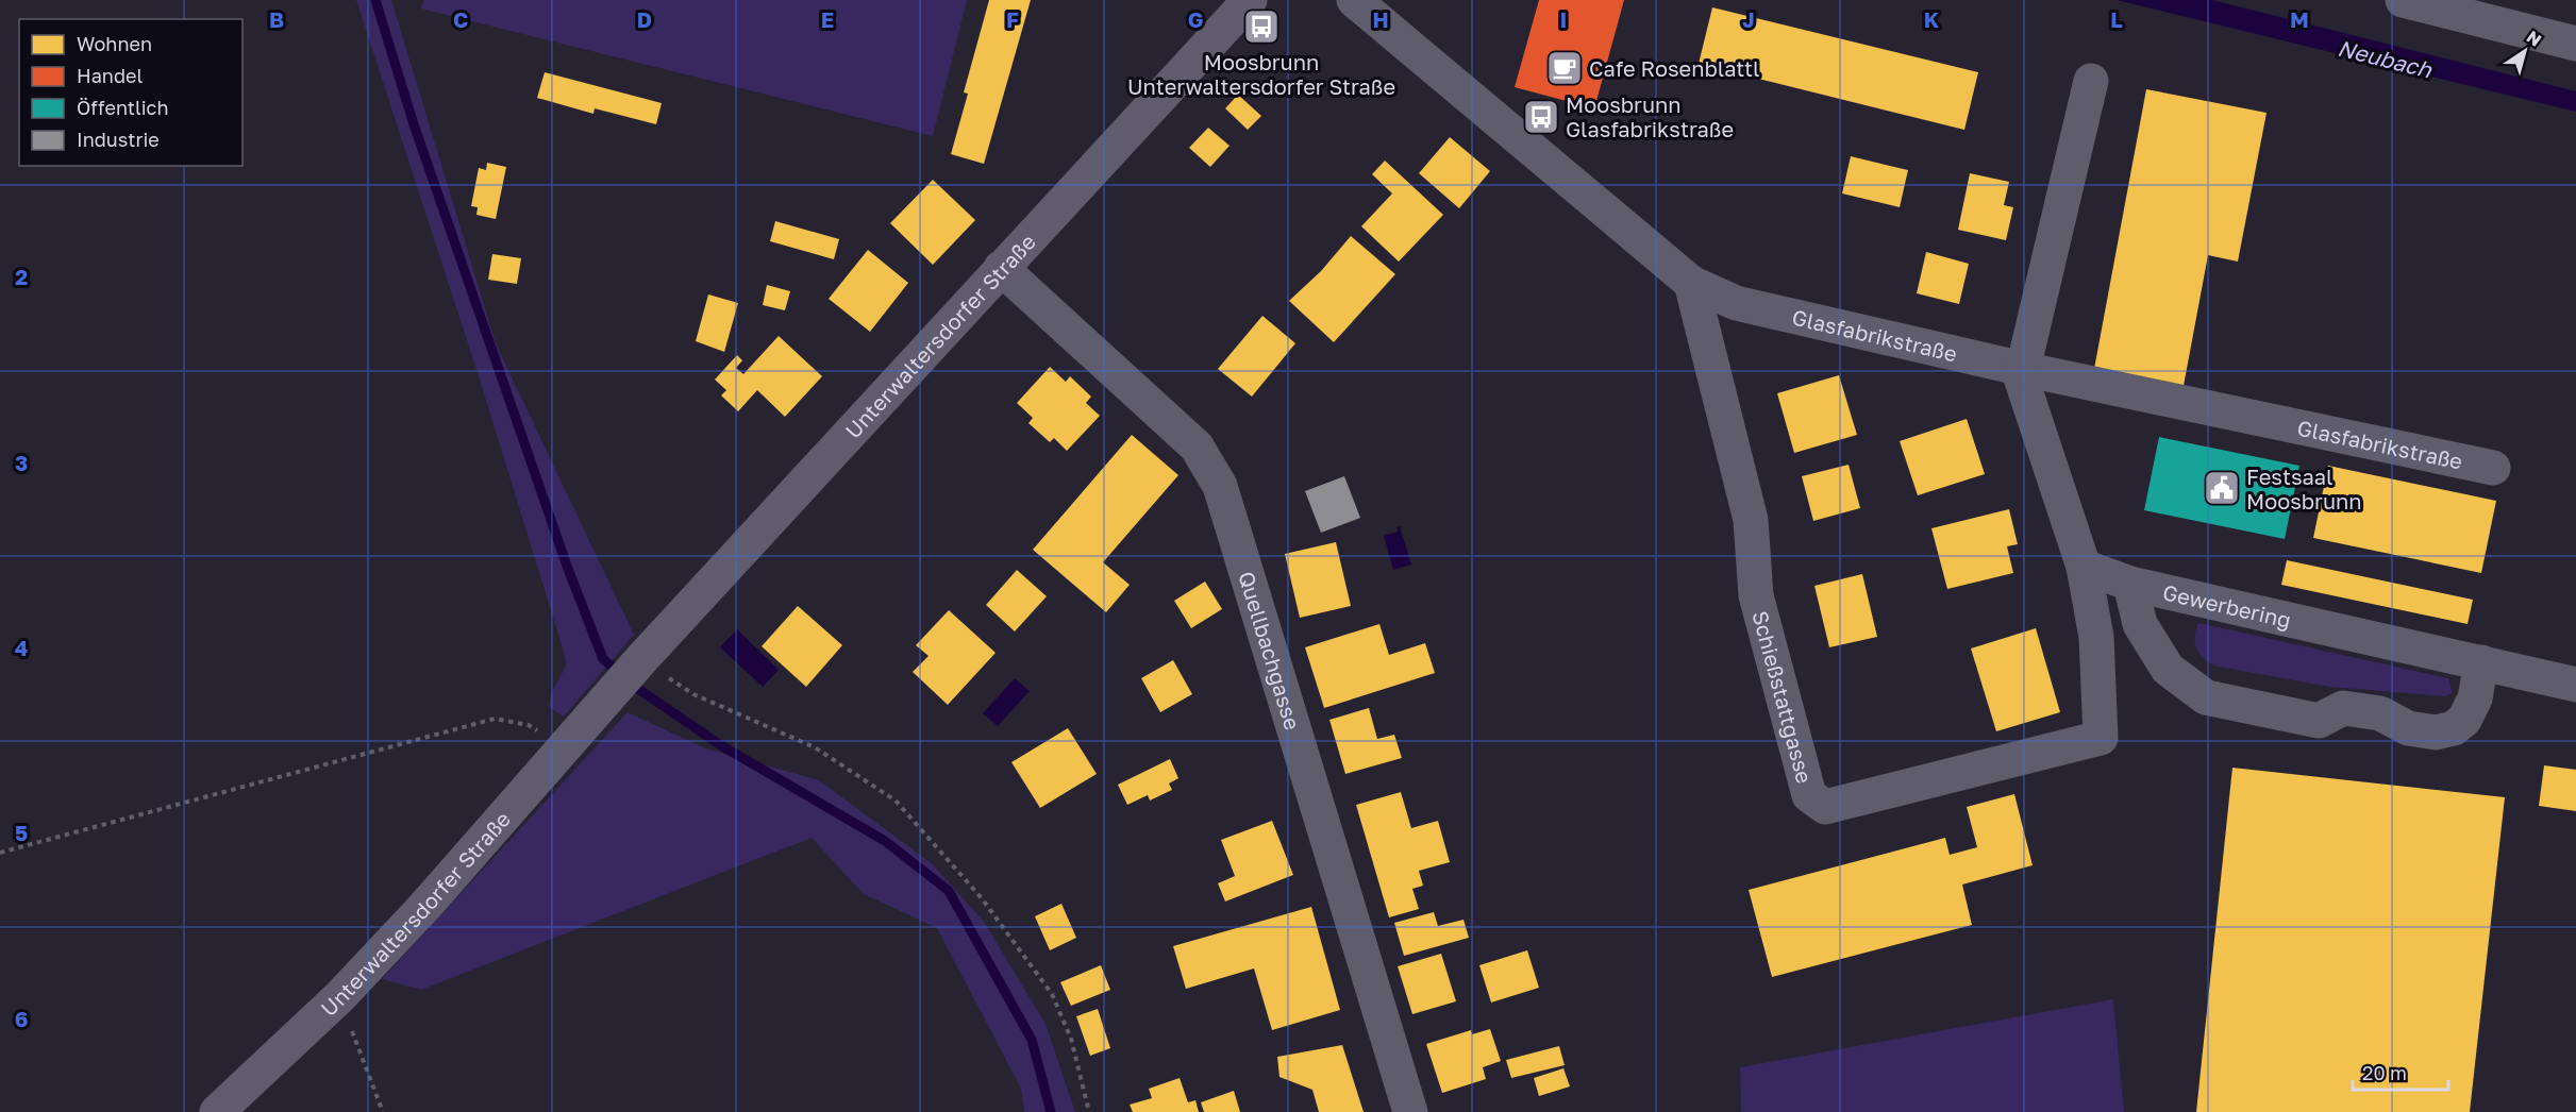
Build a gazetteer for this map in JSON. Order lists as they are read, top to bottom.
{
  "streets": {
    "main road": ["Unterwaltersdorfer Straße"],
    "street": [
      "Glasfabrikstraße",
      "Gewerbering",
      "Quellbachgasse",
      "Schießstattgasse"
    ]
  },
  "crossings": [
    ["Glasfabrikstraße", "Schießstattgasse"],
    ["Unterwaltersdorfer Straße", "Quellbachgasse"],
    ["Gewerbering", "Schießstattgasse"]
  ],
  "water": ["Neubach"],
  "places": {
    "bus stop": ["Moosbrunn Unterwaltersdorfer Straße", "Moosbrunn Glasfabrikstraße"],
    "cafe": ["Cafe Rosenblattl"],
    "public building": ["Festsaal Moosbrunn"]
  },
  "legend": [
    "Wohnen",
    "Handel",
    "Öffentlich",
    "Industrie"
  ],
  "scale_bar": "20 m",
  "north": "top right",
  "grid": {
    "columns": [
      "B",
      "C",
      "D",
      "E",
      "F",
      "G",
      "H",
      "I",
      "J",
      "K",
      "L",
      "M"
    ],
    "rows": [
      "2",
      "3",
      "4",
      "5",
      "6"
    ]
  }
}
